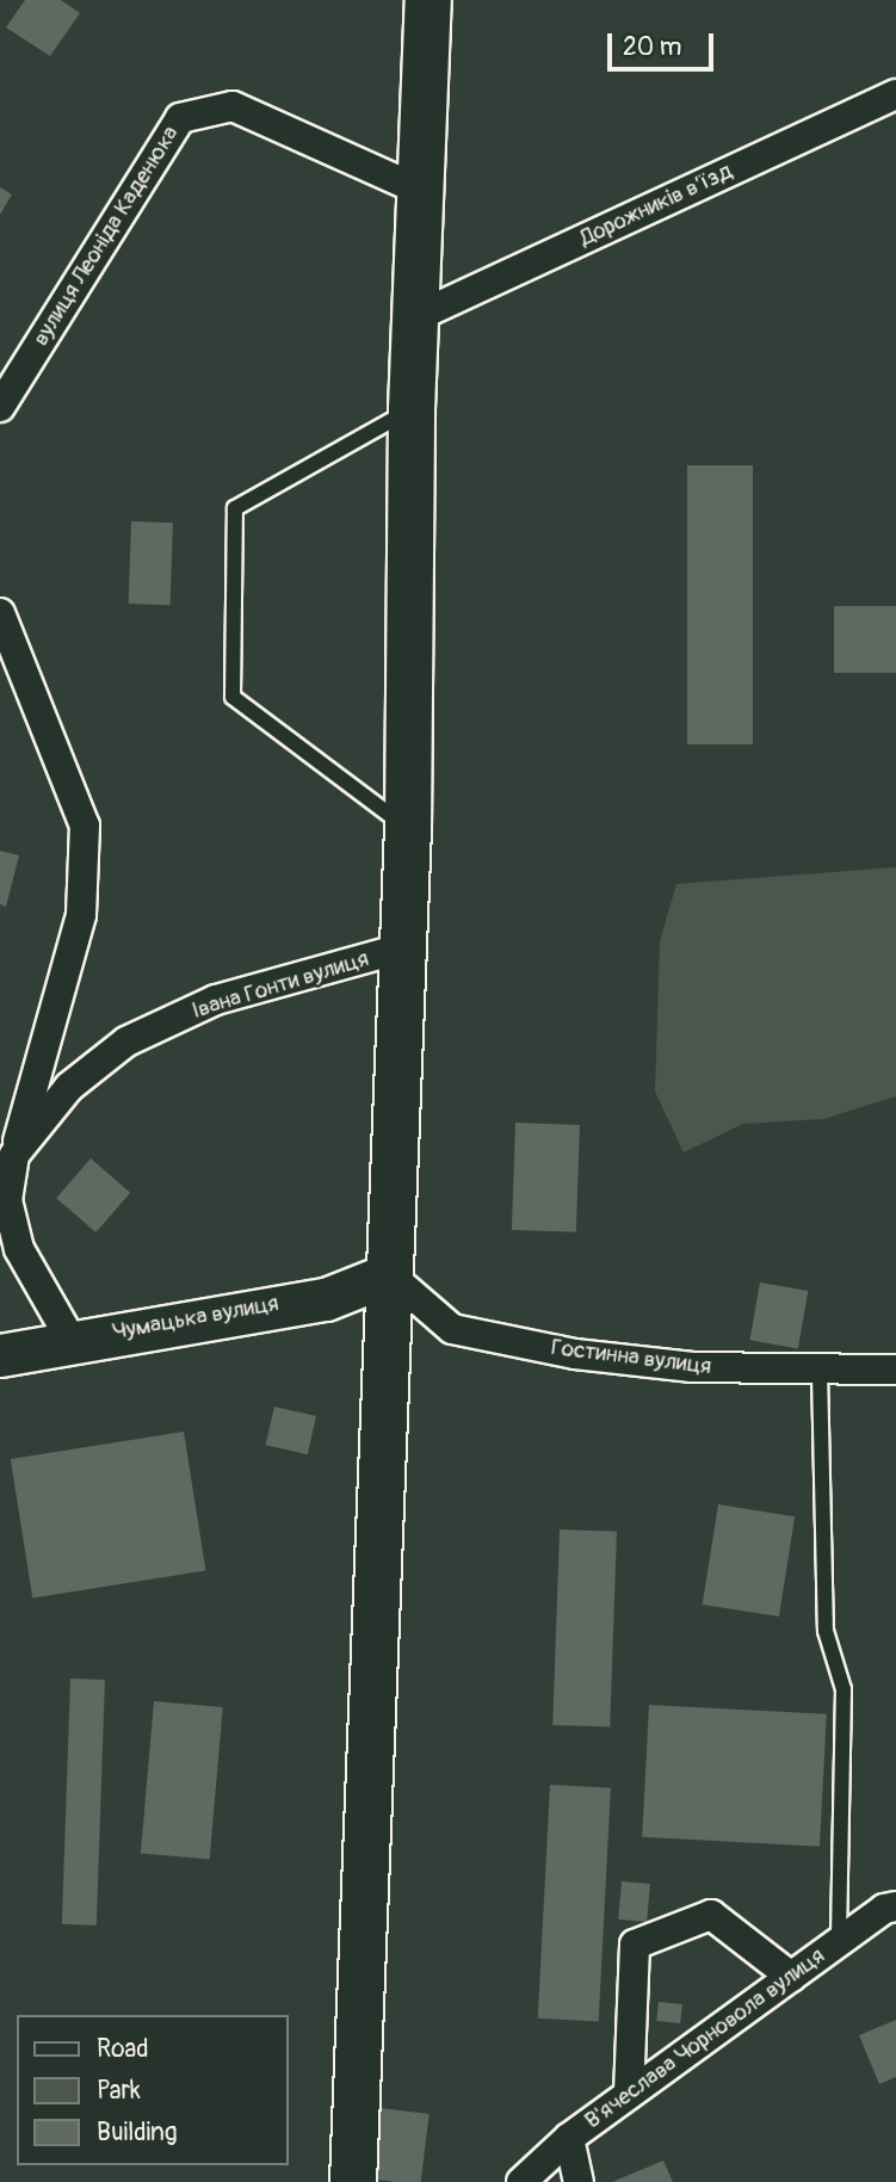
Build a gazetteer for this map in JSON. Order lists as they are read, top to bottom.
{
  "streets": {
    "street": [
      "Дорожників в’їзд",
      "вулиця Леоніда Каденюка",
      "Івана Гонти вулиця",
      "Чумацька вулиця",
      "Гостинна вулиця",
      "В'ячеслава Чорновола вулиця"
    ]
  },
  "crossings": [
    ["Івана Гонти вулиця", "Чумацька вулиця"],
    ["Чумацька вулиця", "Гостинна вулиця"]
  ],
  "legend": ["Road", "Park", "Building"],
  "scale_bar": "20 m"
}
